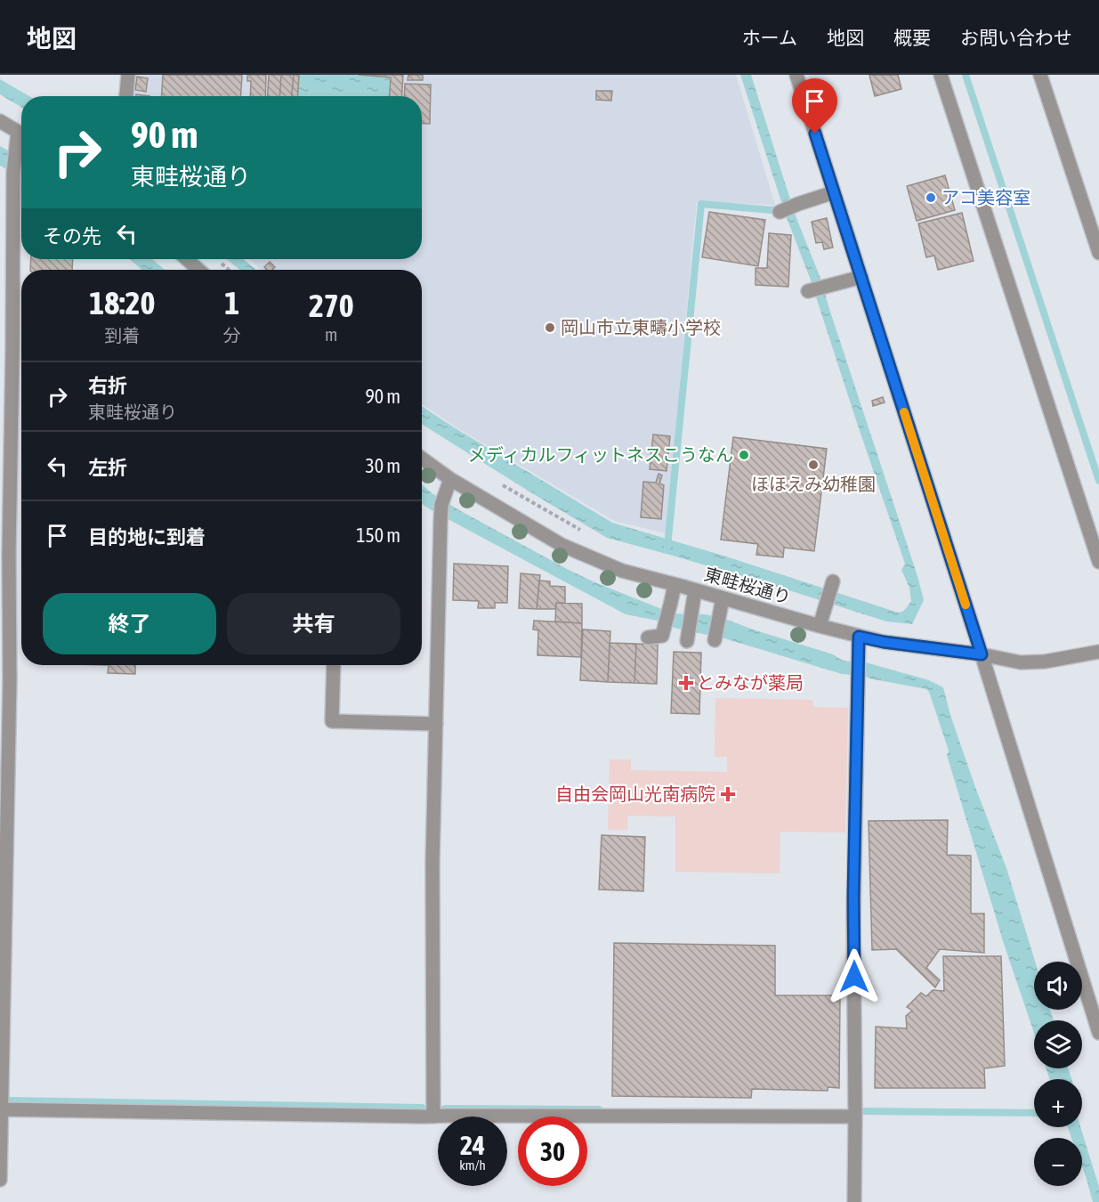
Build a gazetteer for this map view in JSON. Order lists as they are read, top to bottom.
{
  "streets": {
    "street": ["東畦桜通り"]
  },
  "places": {
    "other": [
      "アコ美容室",
      "岡山市立東疇小学校",
      "メディカルフィットネスこうなん",
      "ほほえみ幼稚園"
    ],
    "health": ["とみなが薬局", "自由会岡山光南病院"]
  },
  "page": {
    "header": "地図",
    "nav": [
      "ホーム",
      "地図",
      "概要",
      "お問い合わせ"
    ],
    "turn": ["90 m", "東畦桜通り"],
    "then": "その先",
    "eta": [
      "18:20",
      "到着",
      "1",
      "分",
      "270",
      "m"
    ],
    "list": [
      {
        "name": "右折",
        "note": "東畦桜通り",
        "value": "90 m"
      },
      {
        "name": "左折",
        "value": "30 m"
      },
      {
        "name": "目的地に到着",
        "value": "150 m"
      }
    ],
    "buttons": ["終了", "共有"],
    "map_buttons": ["+", "−"],
    "speed": "24 km/h",
    "limit": "30"
  }
}
